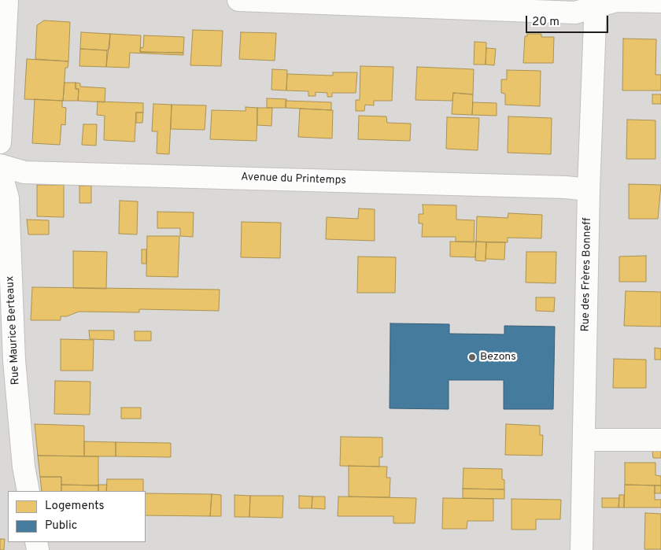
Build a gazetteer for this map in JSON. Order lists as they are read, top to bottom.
{
  "streets": {
    "street": ["Avenue du Printemps", "Rue des Frères Bonneff", "Rue Maurice Berteaux"]
  },
  "crossings": [
    ["Avenue du Printemps", "Rue des Frères Bonneff"]
  ],
  "places": ["Bezons"],
  "legend": ["Logements", "Public"],
  "scale_bar": "20 m"
}
